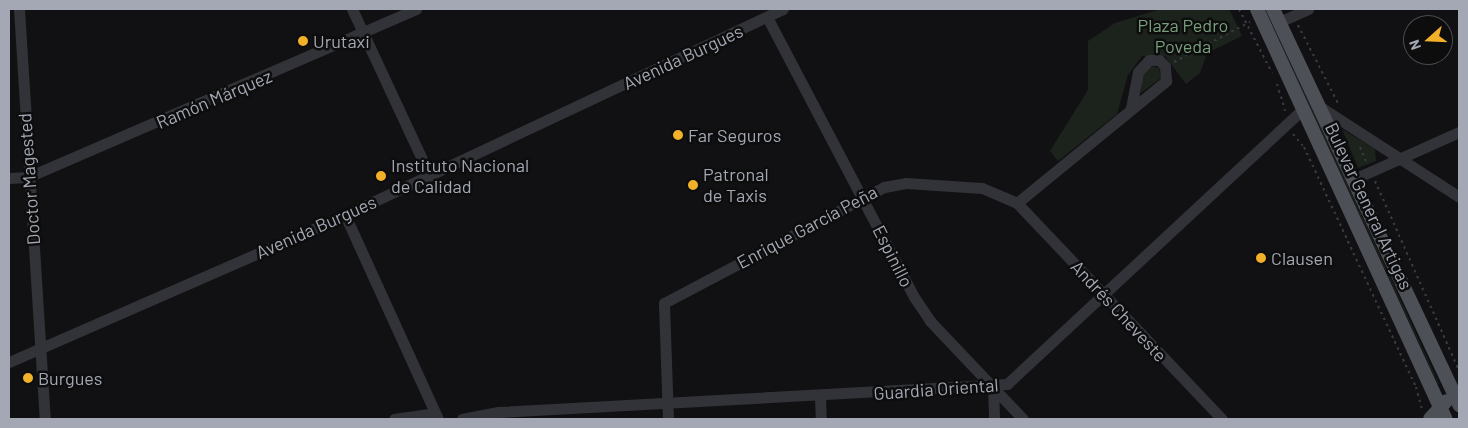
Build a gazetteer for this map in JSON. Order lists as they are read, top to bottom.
{
  "streets": {
    "main road": ["Bulevar General Artigas"],
    "street": [
      "Avenida Burgues",
      "Ramón Márquez",
      "Doctor Magested",
      "Enrique García Peña",
      "Espinillo",
      "Andrés Cheveste",
      "Guardia Oriental"
    ]
  },
  "crossings": [
    ["Avenida Burgues", "Doctor Magested"],
    ["Avenida Burgues", "Espinillo"],
    ["Ramón Márquez", "Doctor Magested"],
    ["Bulevar General Artigas", "Guardia Oriental"],
    ["Enrique García Peña", "Espinillo"],
    ["Enrique García Peña", "Andrés Cheveste"],
    ["Enrique García Peña", "Guardia Oriental"],
    ["Espinillo", "Guardia Oriental"],
    ["Andrés Cheveste", "Guardia Oriental"]
  ],
  "parks": ["Plaza Pedro Poveda"],
  "places": [
    "Urutaxi",
    "Far Seguros",
    "Instituto Nacional de Calidad",
    "Patronal de Taxis",
    "Clausen",
    "Burgues"
  ],
  "north": "left"
}
